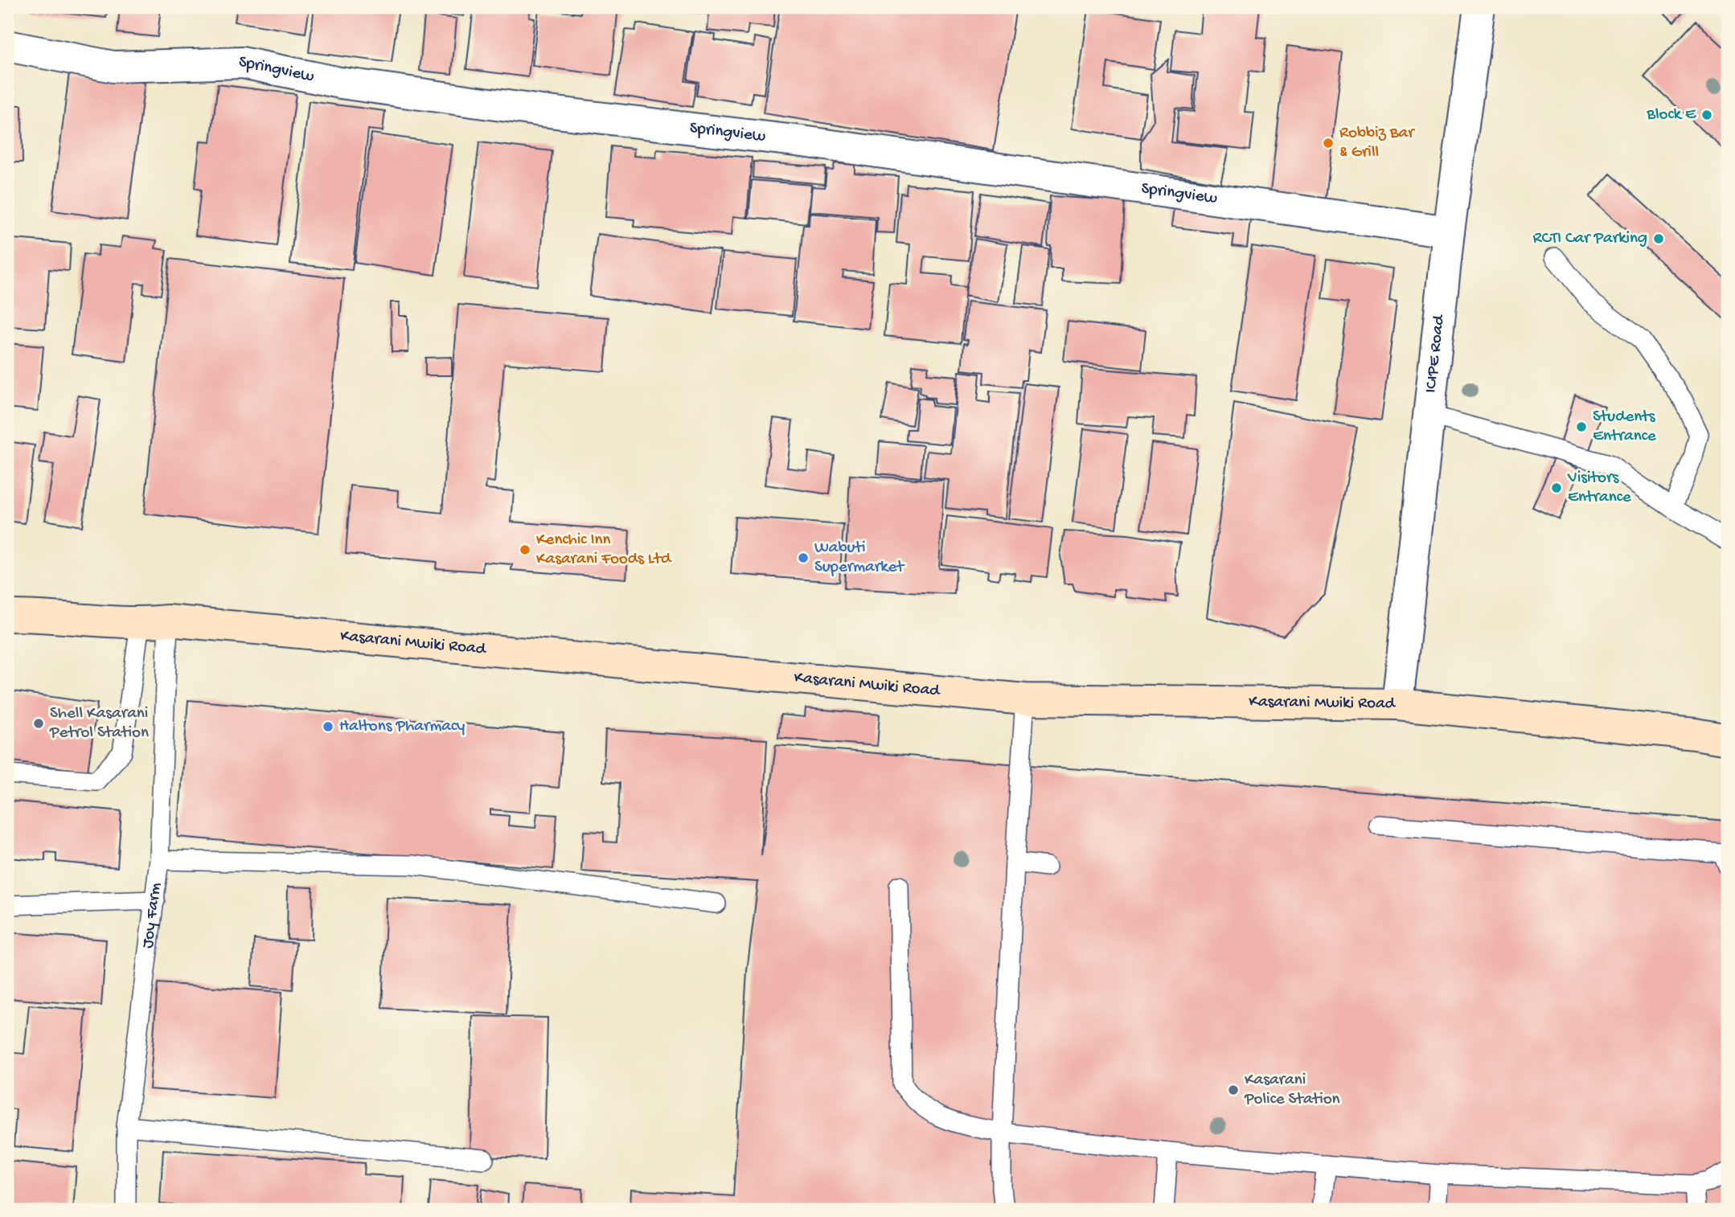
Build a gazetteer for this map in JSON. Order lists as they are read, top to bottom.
{
  "streets": {
    "main road": ["Kasarani Mwiki Road"],
    "street": ["Springview", "ICIPE Road"],
    "lane": ["Joy Farm"]
  },
  "crossings": [
    ["Springview", "ICIPE Road"],
    ["ICIPE Road", "Kasarani Mwiki Road"],
    ["Kasarani Mwiki Road", "Joy Farm"]
  ],
  "places": [
    "Block E",
    "Robbiz Bar & Grill",
    "RCTI Car Parking",
    "Students Entrance",
    "Visitors Entrance",
    "Kenchic Inn Kasarani Foods Ltd",
    "Wabuti Supermarket",
    "Shell Kasarani Petrol Station",
    "Haltons Pharmacy",
    "Kasarani Police Station"
  ]
}
